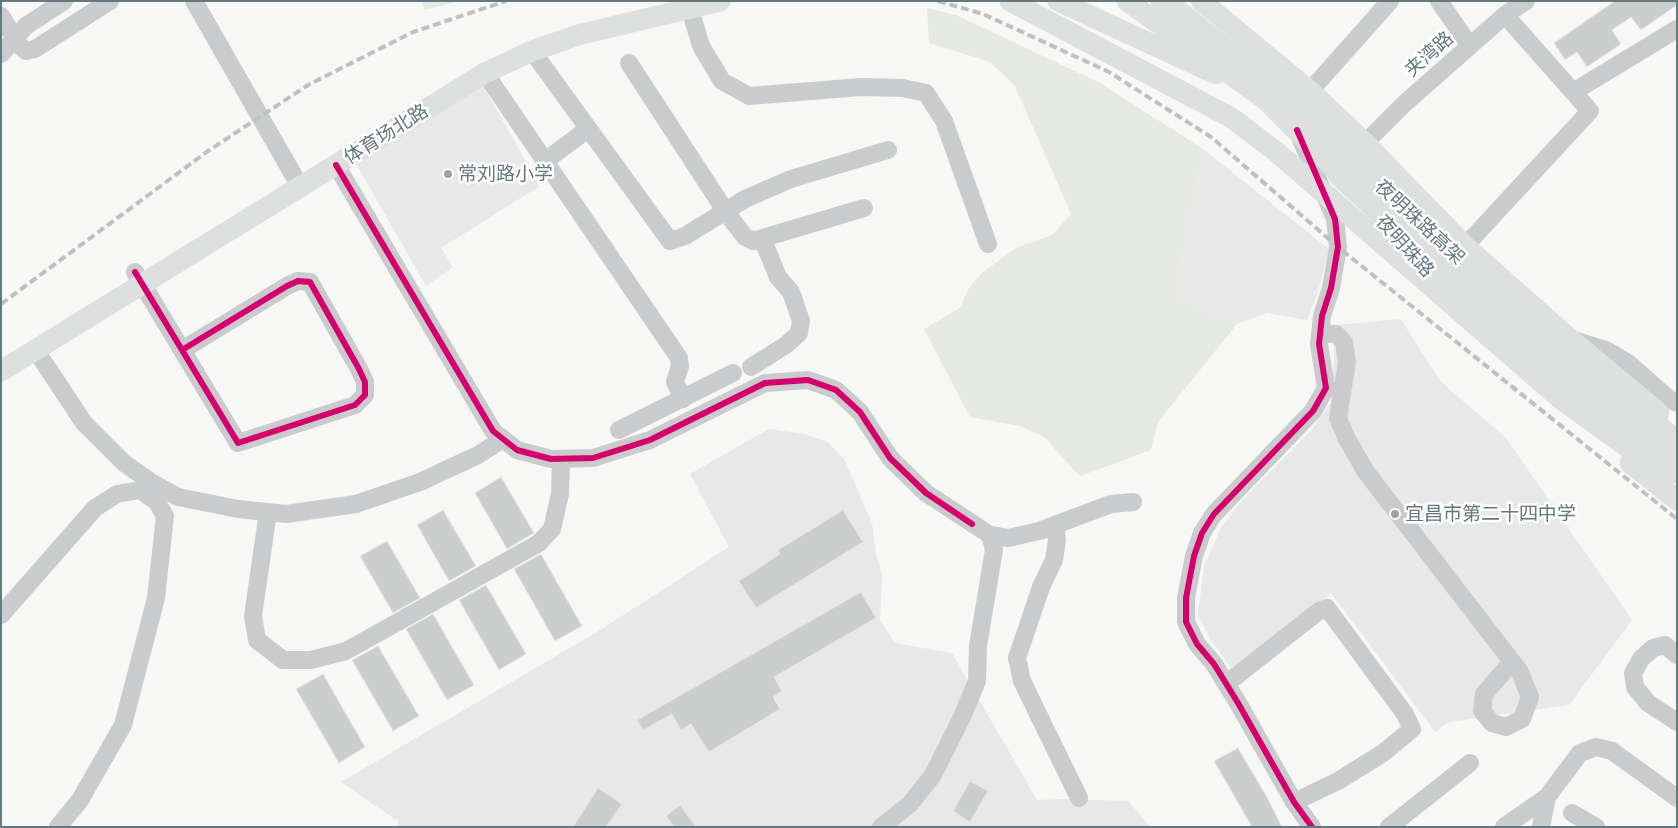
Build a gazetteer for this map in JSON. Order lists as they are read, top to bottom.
{
  "streets": {
    "highway": ["夜明珠路高架"],
    "main road": ["体育场北路", "夜明珠路"],
    "street": ["夹湾路"]
  },
  "crossings": [
    ["夜明珠路高架", "夜明珠路"]
  ],
  "places": ["常刘路小学", "宜昌市第二十四中学"]
}
